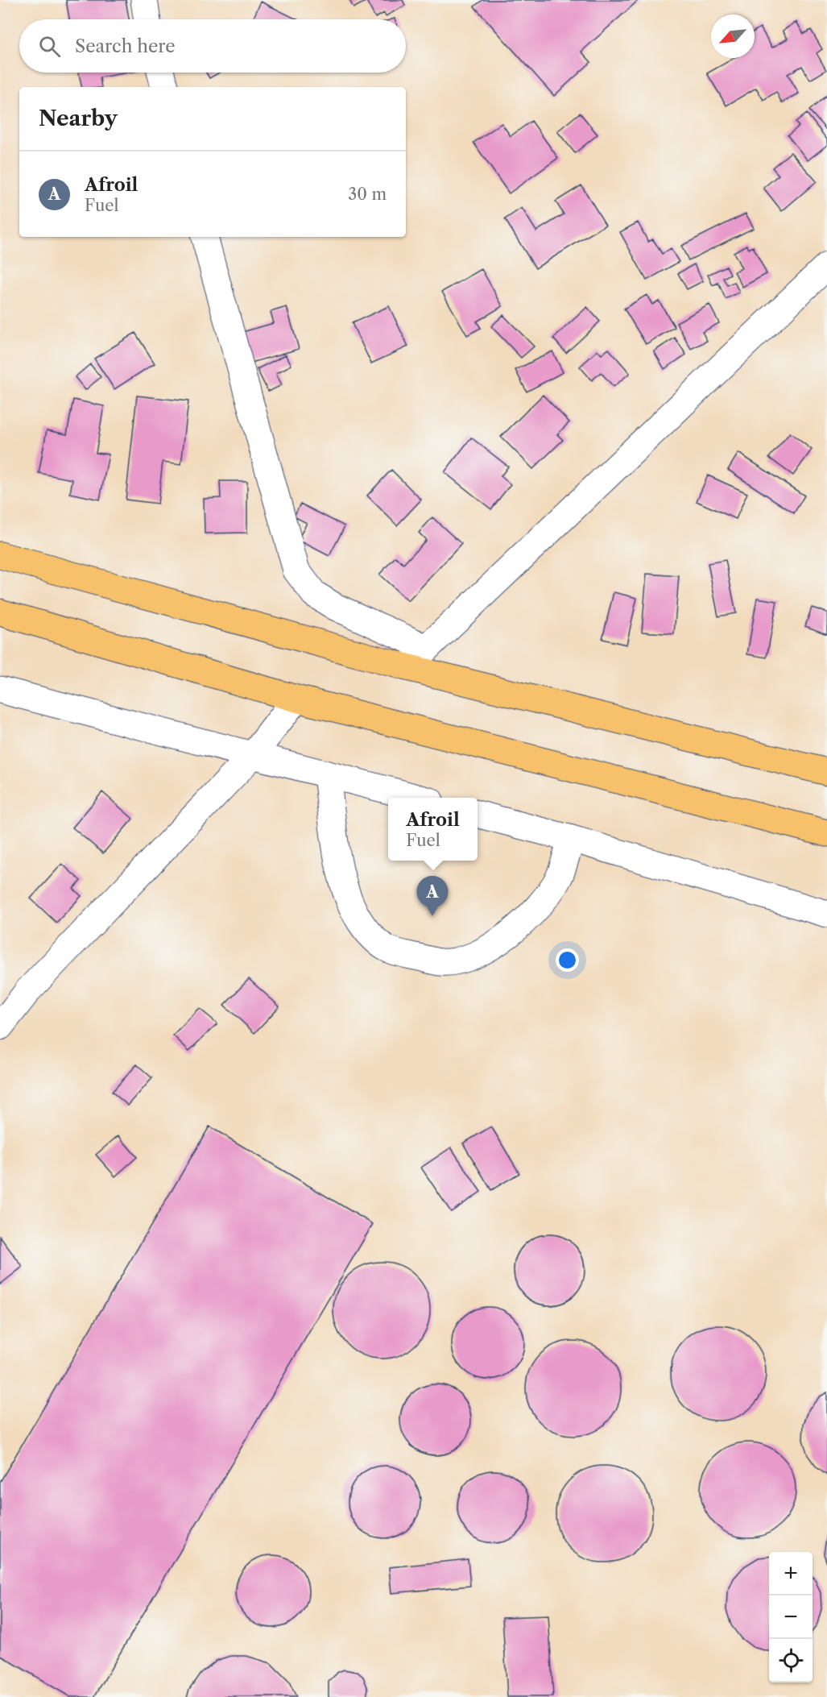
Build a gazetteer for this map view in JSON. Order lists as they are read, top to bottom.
{
  "north": "bottom left",
  "page": {
    "search": "Search here",
    "heading": "Nearby",
    "list": [
      {
        "mark": "A",
        "name": "Afroil",
        "note": "Fuel",
        "value": "30 m"
      }
    ],
    "popup": ["Afroil", "Fuel"],
    "pins": "A",
    "map_buttons": ["+", "−"]
  }
}
